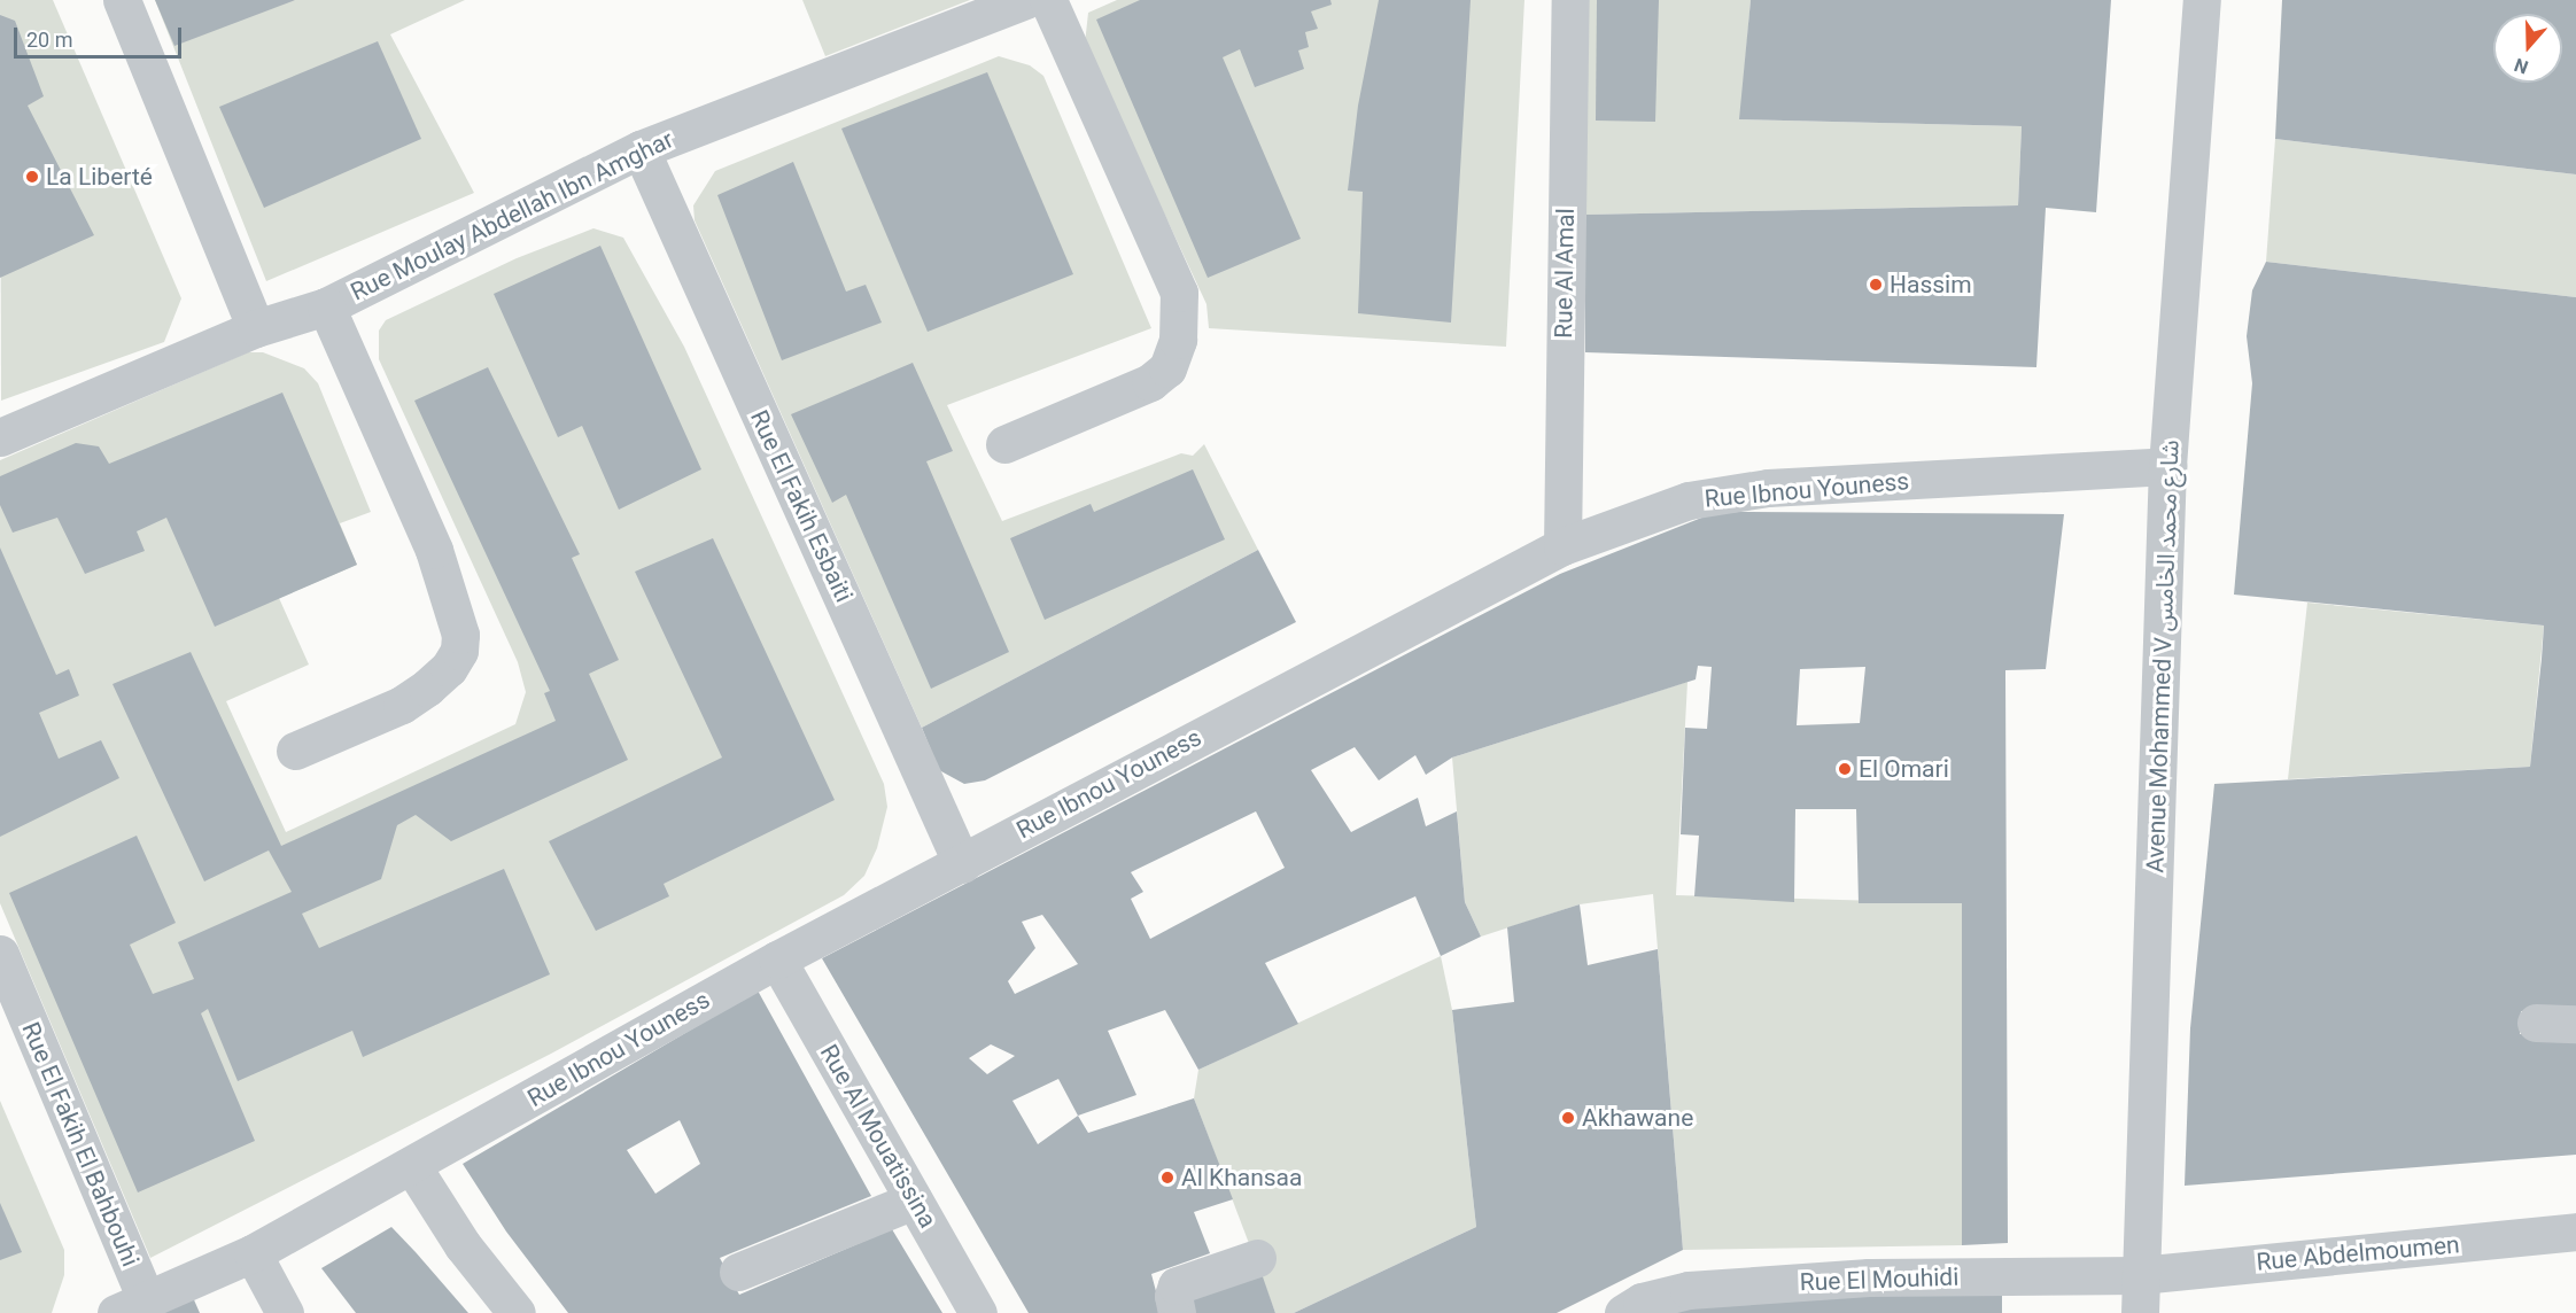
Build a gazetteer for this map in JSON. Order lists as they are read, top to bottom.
{
  "streets": {
    "street": [
      "Rue Moulay Abdellah Ibn Amghar",
      "Rue Al Amal",
      "Rue Ibnou Youness",
      "Rue El Fakih Esbaiti",
      "Avenue Mohammed V شارع محمد الخامس",
      "Rue Al Mouatissina",
      "Rue El Fakih El Bahbouhi",
      "Rue Abdelmoumen",
      "Rue El Mouhidi"
    ]
  },
  "crossings": [
    ["Rue Moulay Abdellah Ibn Amghar", "Rue El Fakih Esbaiti"],
    ["Rue Al Amal", "Rue Ibnou Youness"],
    ["Rue Ibnou Youness", "Rue El Fakih Esbaiti"],
    ["Rue Ibnou Youness", "Avenue Mohammed V شارع محمد الخامس"],
    ["Rue Ibnou Youness", "Rue Al Mouatissina"],
    ["Rue Ibnou Youness", "Rue El Fakih El Bahbouhi"],
    ["Avenue Mohammed V شارع محمد الخامس", "Rue Abdelmoumen"],
    ["Avenue Mohammed V شارع محمد الخامس", "Rue El Mouhidi"],
    ["Rue Abdelmoumen", "Rue El Mouhidi"]
  ],
  "places": [
    "La Liberté",
    "Hassim",
    "El Omari",
    "Akhawane",
    "Al Khansaa"
  ],
  "scale_bar": "20 m",
  "north": "bottom"
}
